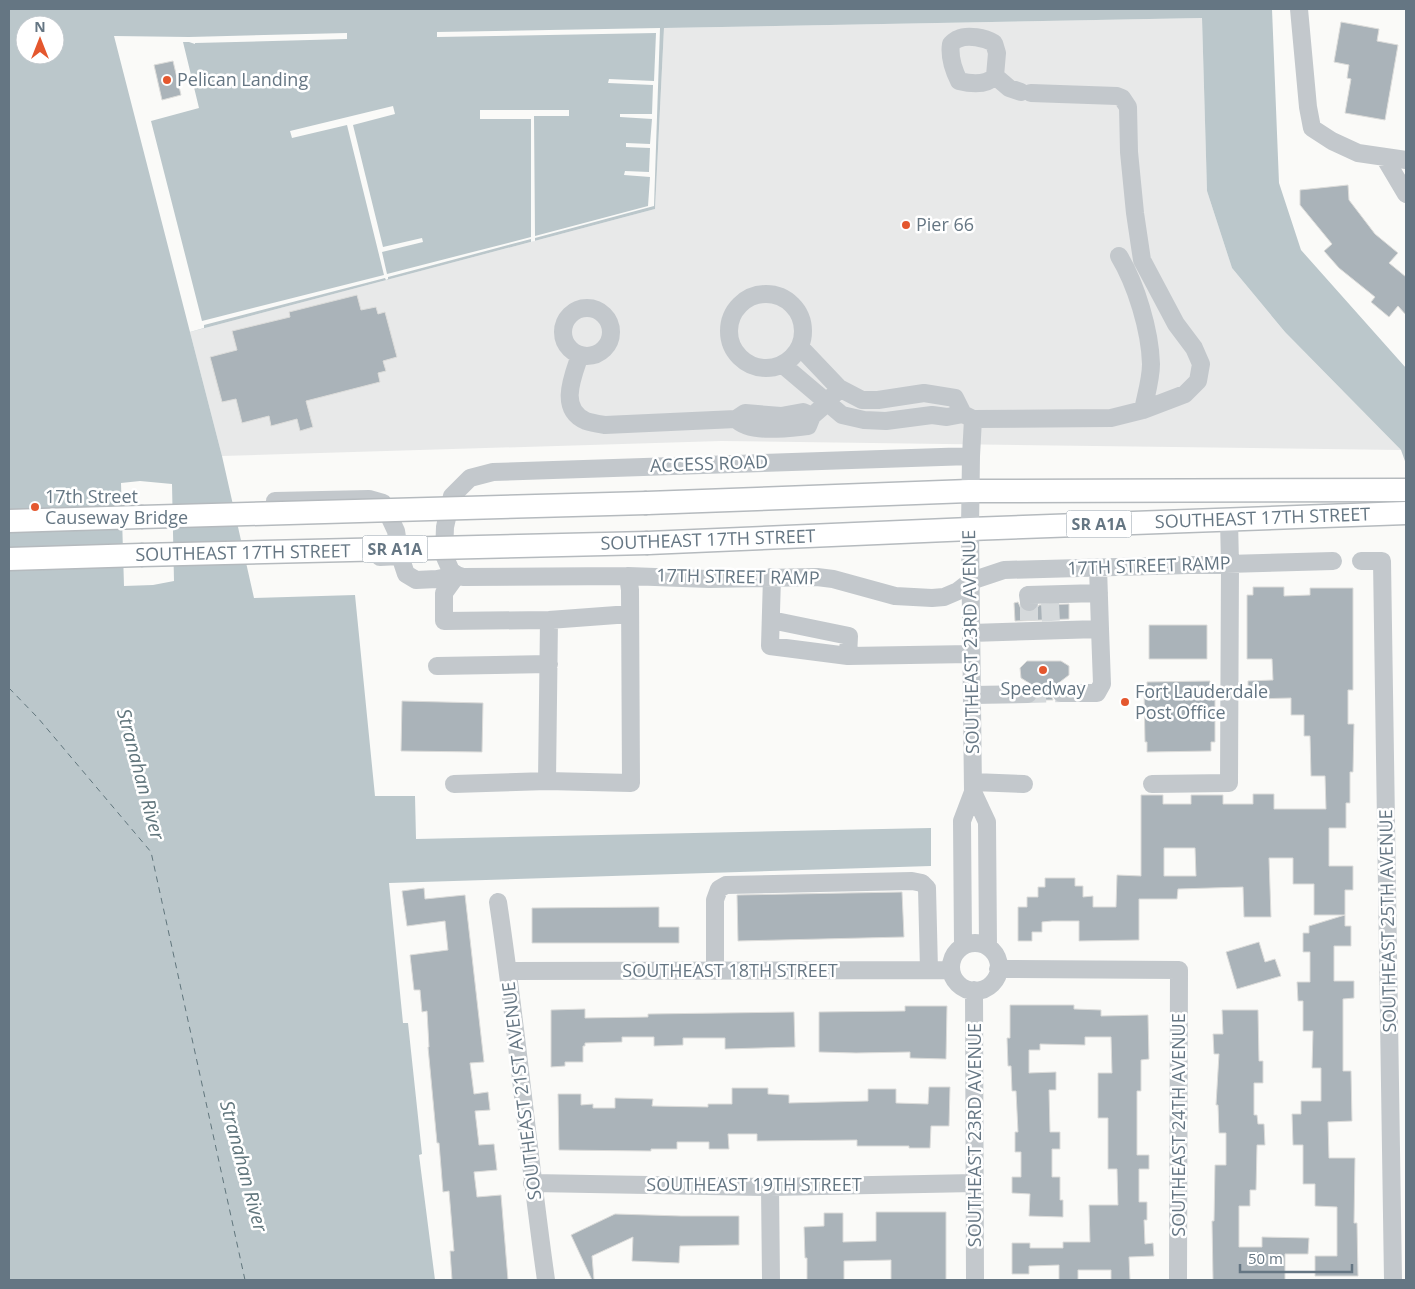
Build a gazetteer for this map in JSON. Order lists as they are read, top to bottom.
{
  "streets": {
    "main road": ["SOUTHEAST 17TH STREET", "SR A1A"],
    "street": [
      "ACCESS ROAD",
      "17TH STREET RAMP",
      "SOUTHEAST 23RD AVENUE",
      "SOUTHEAST 25TH AVENUE",
      "SOUTHEAST 18TH STREET",
      "SOUTHEAST 21ST AVENUE",
      "SOUTHEAST 24TH AVENUE",
      "SOUTHEAST 19TH STREET"
    ]
  },
  "crossings": [
    ["ACCESS ROAD", "17TH STREET RAMP"],
    ["SOUTHEAST 17TH STREET", "SOUTHEAST 23RD AVENUE"],
    ["17TH STREET RAMP", "SOUTHEAST 23RD AVENUE"],
    ["SOUTHEAST 23RD AVENUE", "SOUTHEAST 18TH STREET"],
    ["SOUTHEAST 23RD AVENUE", "SOUTHEAST 24TH AVENUE"],
    ["SOUTHEAST 23RD AVENUE", "SOUTHEAST 19TH STREET"],
    ["SOUTHEAST 18TH STREET", "SOUTHEAST 21ST AVENUE"],
    ["SOUTHEAST 18TH STREET", "SOUTHEAST 24TH AVENUE"],
    ["SOUTHEAST 21ST AVENUE", "SOUTHEAST 19TH STREET"]
  ],
  "water": ["Stranahan River"],
  "places": [
    "Pelican Landing",
    "Pier 66",
    "17th Street Causeway Bridge",
    "Speedway",
    "Fort Lauderdale Post Office"
  ],
  "scale_bar": "50 m",
  "north": "top"
}
